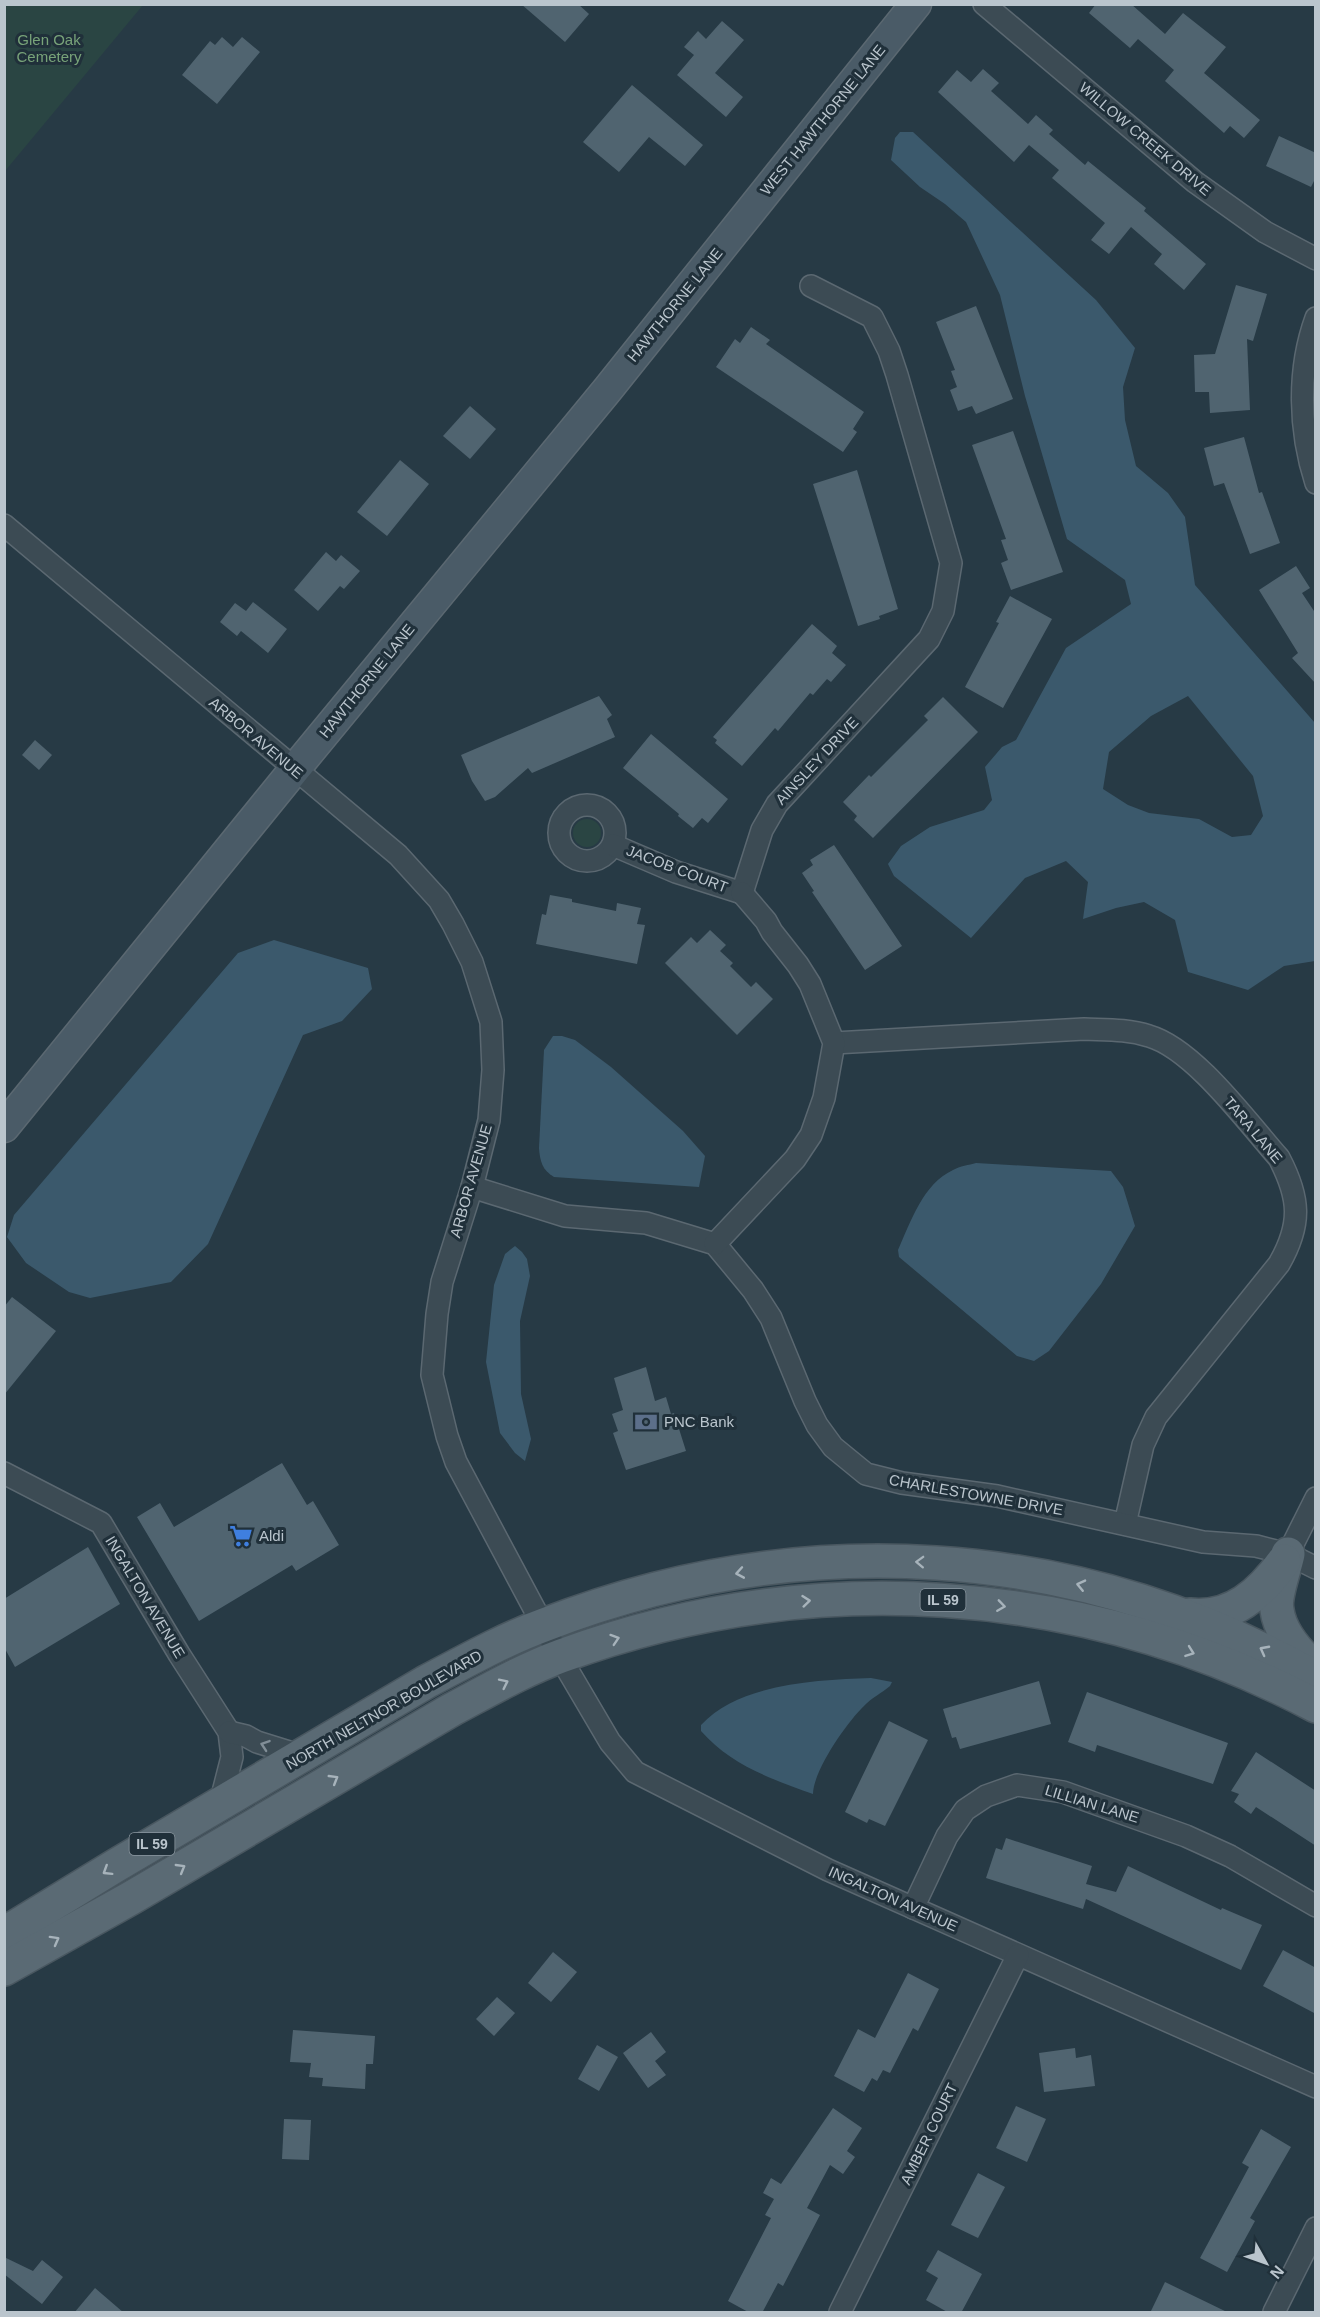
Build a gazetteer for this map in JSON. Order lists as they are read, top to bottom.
{
  "streets": {
    "main road": ["IL 59", "NORTH NELTNOR BOULEVARD"],
    "street": [
      "WEST HAWTHORNE LANE",
      "WILLOW CREEK DRIVE",
      "HAWTHORNE LANE",
      "ARBOR AVENUE",
      "AINSLEY DRIVE",
      "JACOB COURT",
      "TARA LANE",
      "CHARLESTOWNE DRIVE",
      "INGALTON AVENUE",
      "LILLIAN LANE",
      "AMBER COURT"
    ]
  },
  "crossings": [
    ["WEST HAWTHORNE LANE", "HAWTHORNE LANE"],
    ["HAWTHORNE LANE", "ARBOR AVENUE"],
    ["ARBOR AVENUE", "INGALTON AVENUE"],
    ["ARBOR AVENUE", "NORTH NELTNOR BOULEVARD"],
    ["AINSLEY DRIVE", "JACOB COURT"],
    ["TARA LANE", "CHARLESTOWNE DRIVE"],
    ["INGALTON AVENUE", "IL 59"],
    ["INGALTON AVENUE", "NORTH NELTNOR BOULEVARD"],
    ["INGALTON AVENUE", "LILLIAN LANE"],
    ["INGALTON AVENUE", "AMBER COURT"]
  ],
  "parks": ["Glen Oak Cemetery"],
  "places": {
    "bank": ["PNC Bank"],
    "supermarket": ["Aldi"]
  },
  "north": "bottom right"
}
